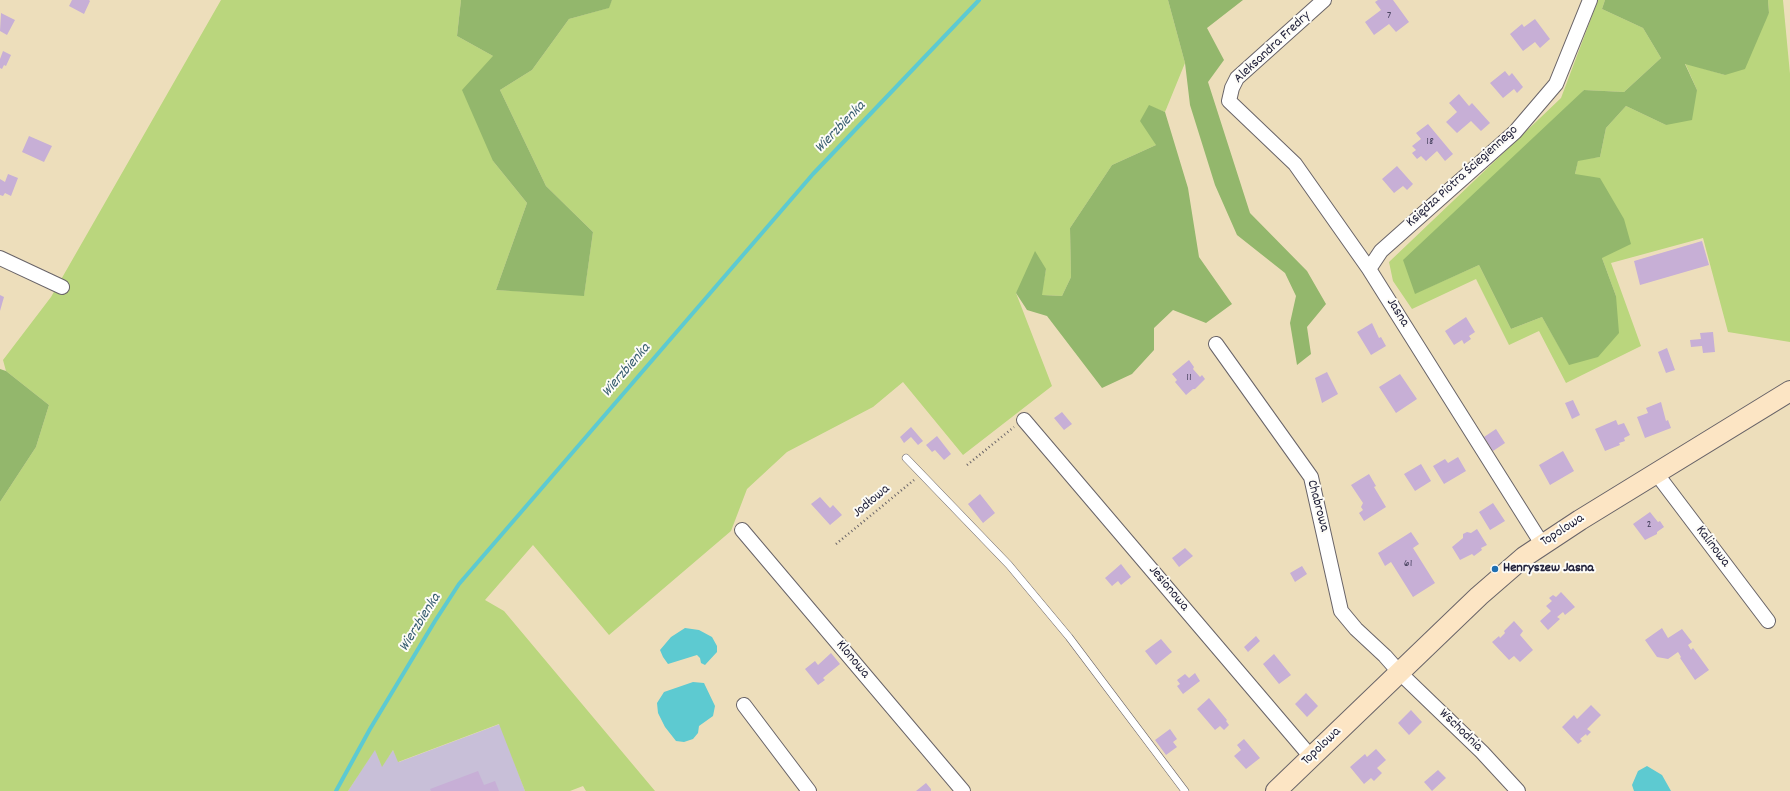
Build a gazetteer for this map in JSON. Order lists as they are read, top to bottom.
{
  "streets": {
    "street": [
      "Aleksandra Fredry",
      "Księdza Piotra Ściegiennego",
      "Jasna",
      "Chabrowa",
      "Topolowa",
      "Kalinowa",
      "Jesionowa",
      "Klonowa",
      "Wschodnia"
    ],
    "path": ["Jodłowa"]
  },
  "crossings": [
    ["Aleksandra Fredry", "Jasna"],
    ["Księdza Piotra Ściegiennego", "Jasna"],
    ["Jasna", "Topolowa"],
    ["Chabrowa", "Topolowa"],
    ["Chabrowa", "Wschodnia"],
    ["Topolowa", "Kalinowa"],
    ["Topolowa", "Jesionowa"],
    ["Topolowa", "Wschodnia"]
  ],
  "water": ["Wierzbienka"],
  "places": ["Henryszew Jasna"],
  "house_numbers": [
    "7",
    "18",
    "11",
    "2",
    "61"
  ]
}
